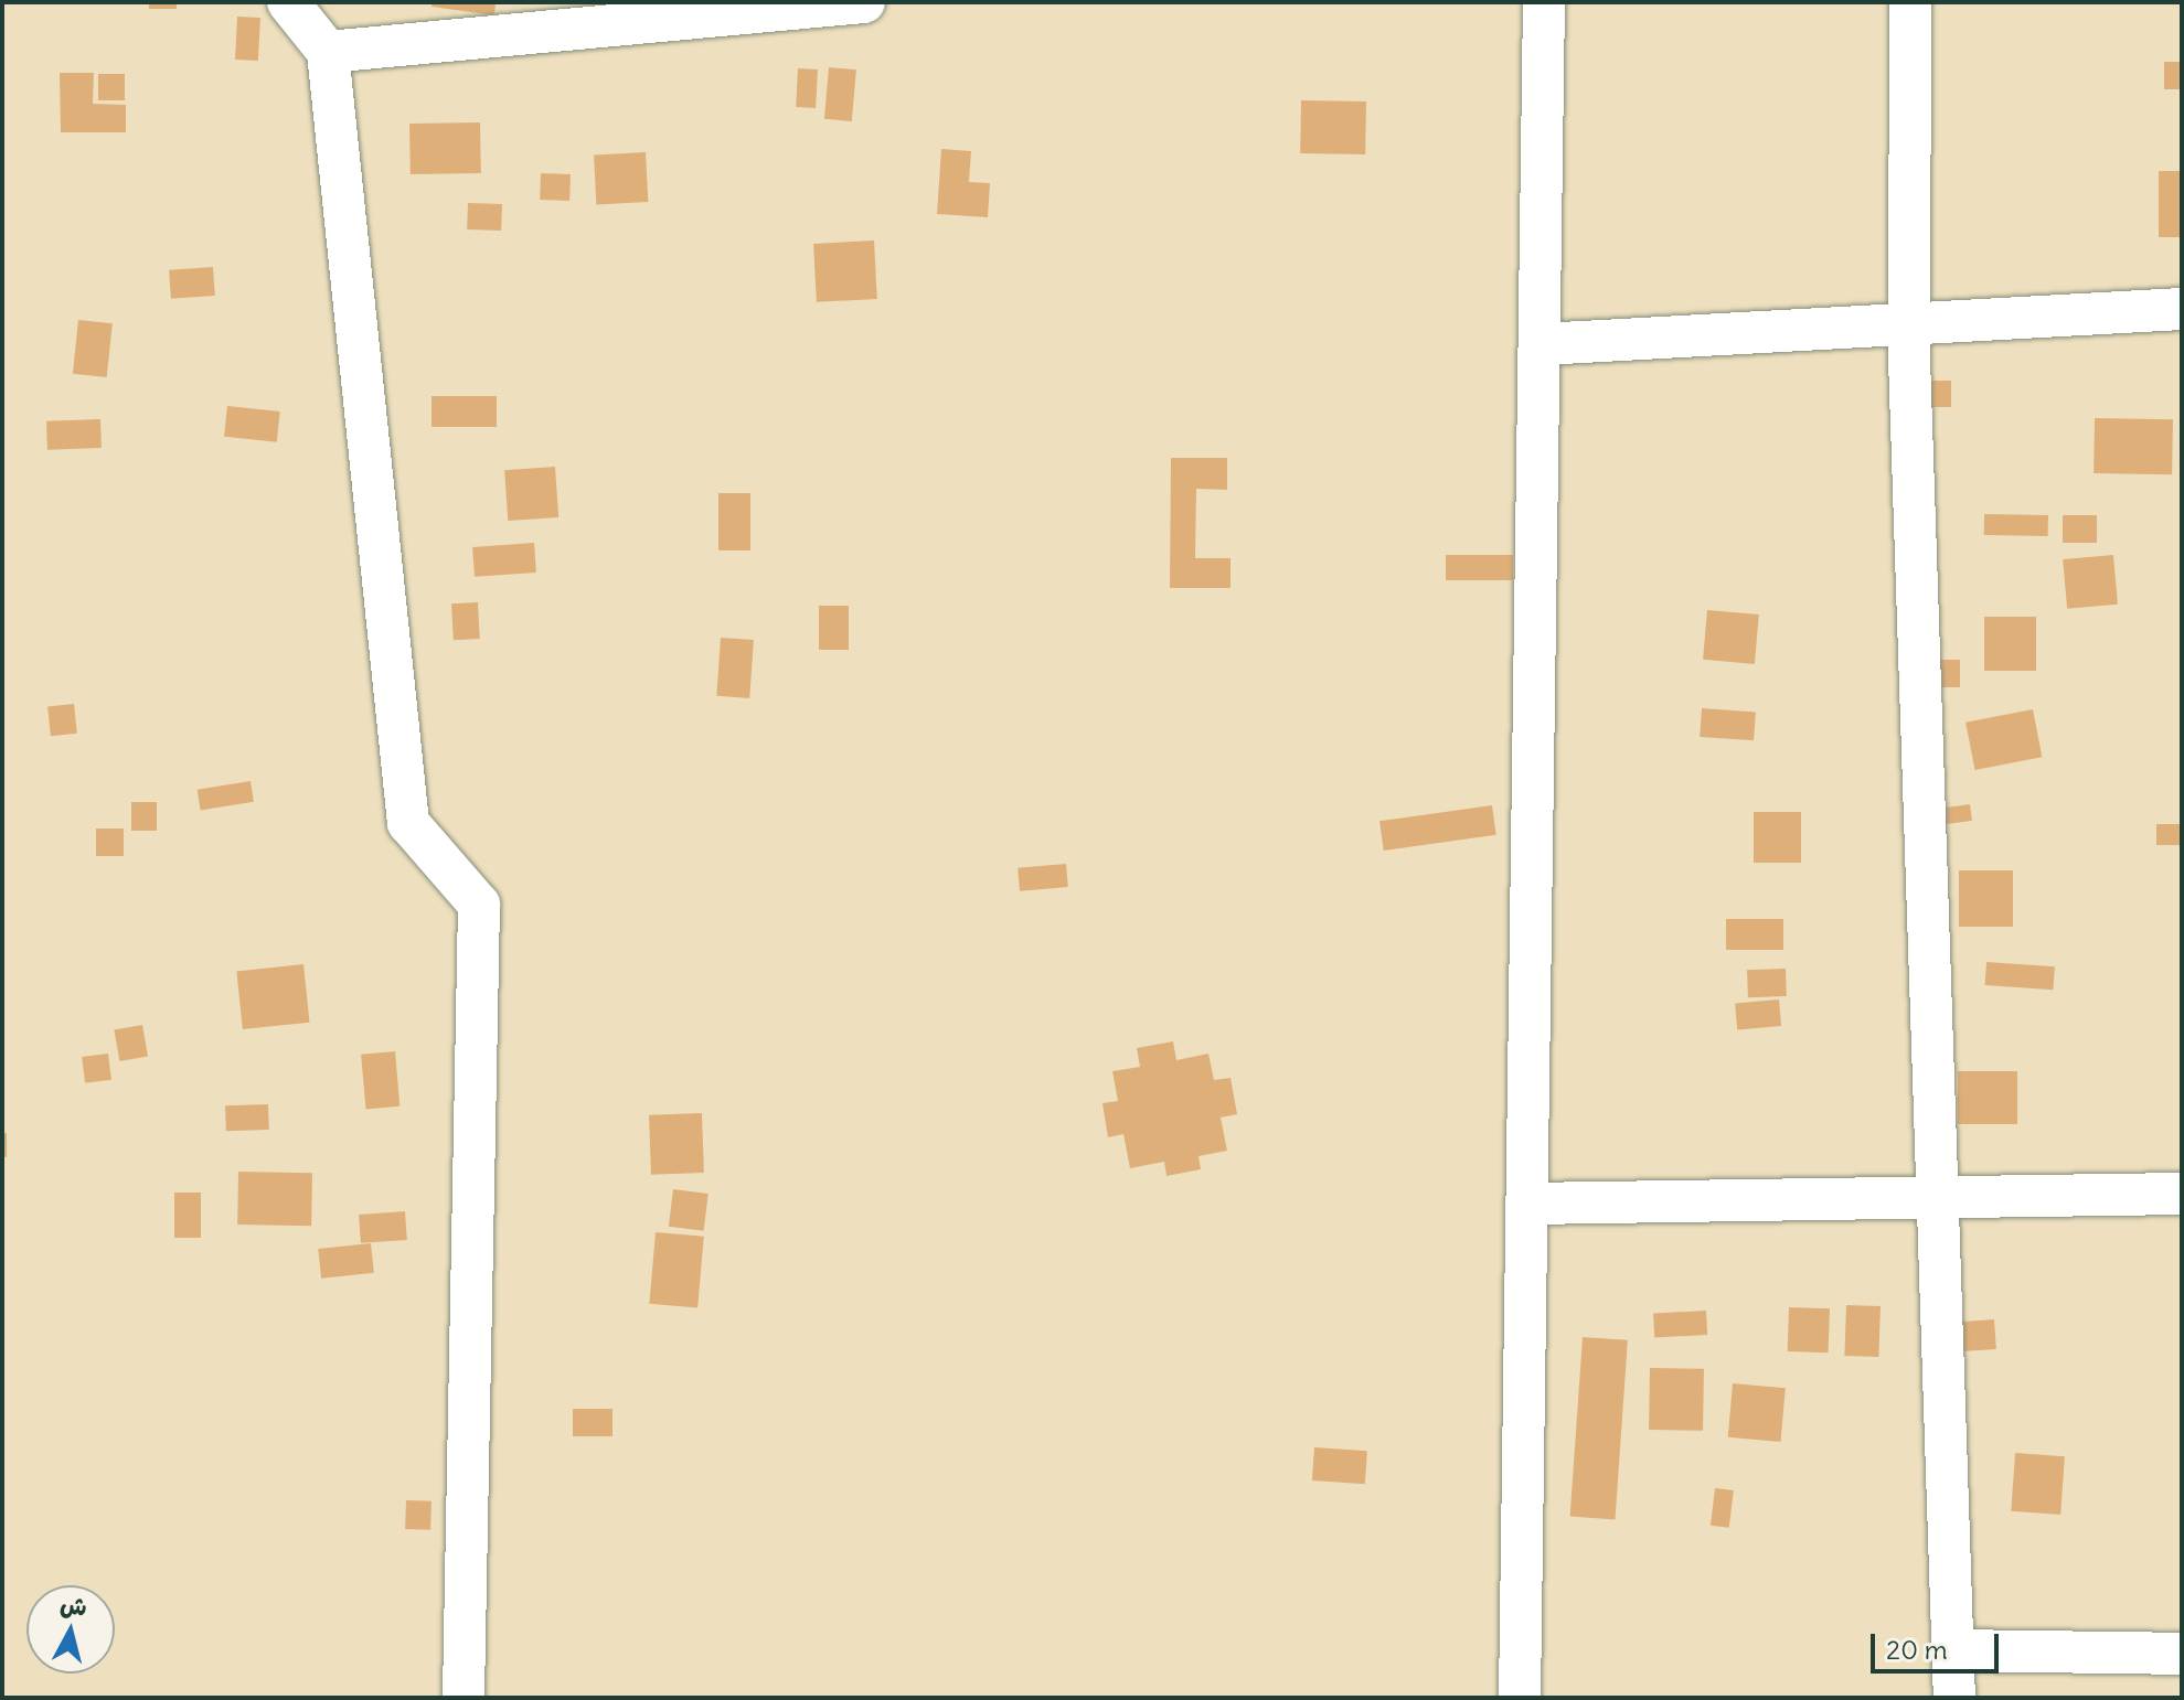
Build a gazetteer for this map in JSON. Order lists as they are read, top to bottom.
{
  "scale_bar": "20 m",
  "north": "top"
}
